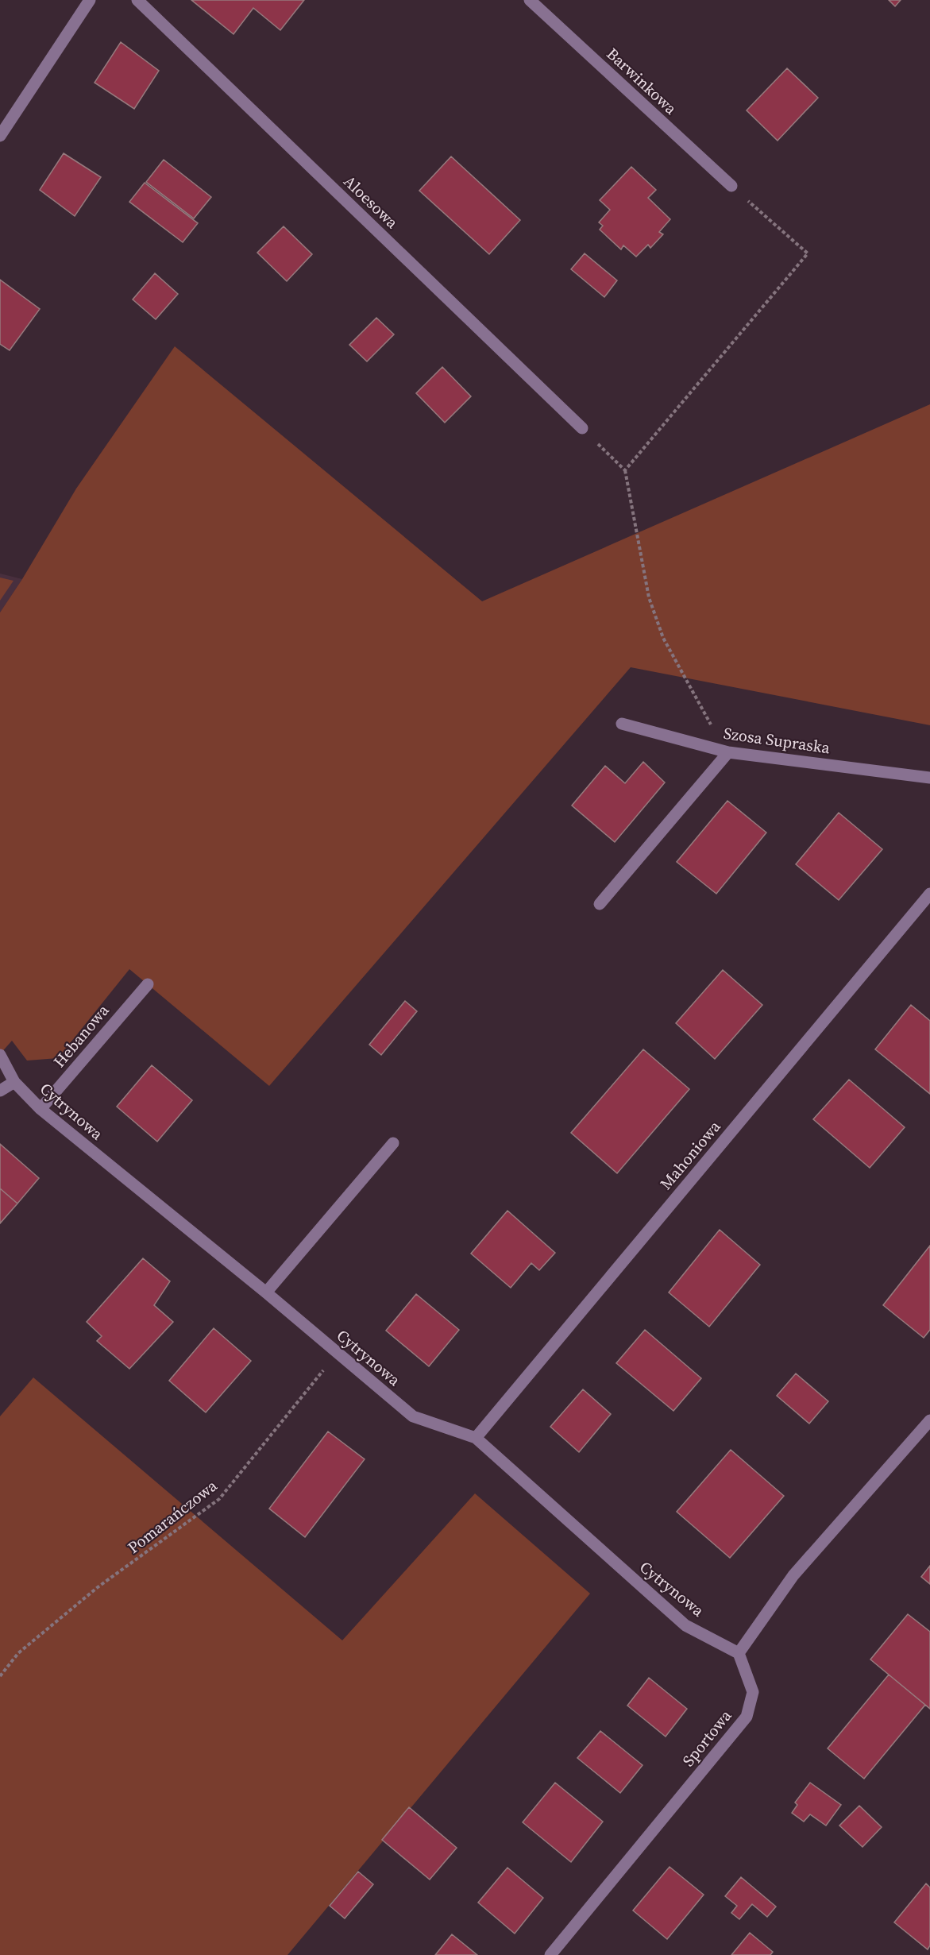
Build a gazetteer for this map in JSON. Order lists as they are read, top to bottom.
{
  "streets": {
    "street": [
      "Barwinkowa",
      "Aloesowa",
      "Szosa Supraska",
      "Hebanowa",
      "Cytrynowa",
      "Mahoniowa",
      "Sportowa"
    ],
    "path": ["Pomarańczowa"]
  },
  "crossings": [
    ["Hebanowa", "Cytrynowa"],
    ["Cytrynowa", "Mahoniowa"],
    ["Cytrynowa", "Pomarańczowa"],
    ["Cytrynowa", "Sportowa"]
  ]
}
